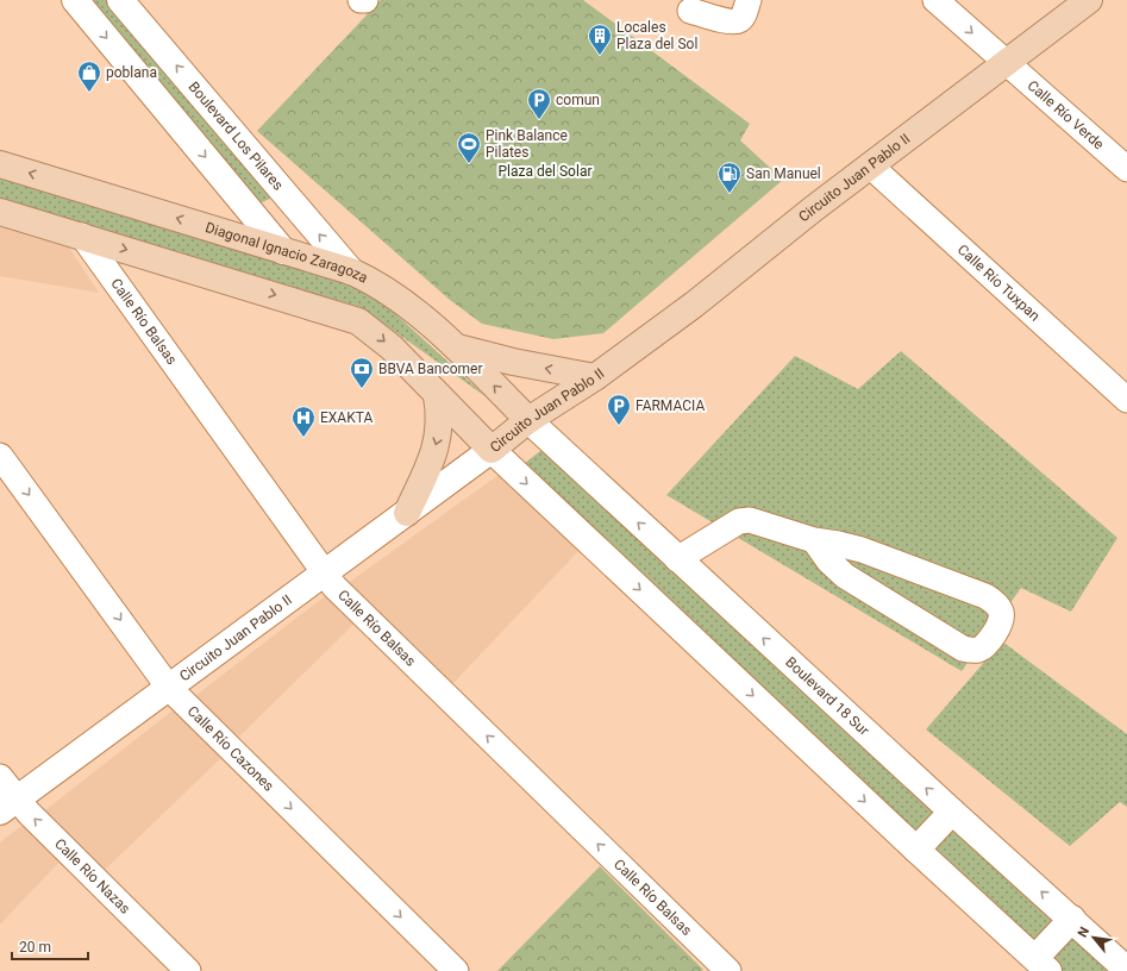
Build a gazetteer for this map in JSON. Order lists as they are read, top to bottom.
{
  "streets": {
    "main road": [
      "Boulevard Los Pilares",
      "Circuito Juan Pablo II",
      "Diagonal Ignacio Zaragoza",
      "Boulevard 18 Sur"
    ],
    "street": [
      "Calle Río Verde",
      "Calle Río Tuxpan",
      "Calle Río Balsas",
      "Calle Río Cazones",
      "Calle Río Nazas"
    ]
  },
  "crossings": [
    ["Calle Río Verde", "Circuito Juan Pablo II"],
    ["Boulevard Los Pilares", "Diagonal Ignacio Zaragoza"],
    ["Circuito Juan Pablo II", "Diagonal Ignacio Zaragoza"],
    ["Circuito Juan Pablo II", "Calle Río Tuxpan"],
    ["Circuito Juan Pablo II", "Calle Río Balsas"],
    ["Circuito Juan Pablo II", "Boulevard 18 Sur"],
    ["Circuito Juan Pablo II", "Calle Río Cazones"],
    ["Circuito Juan Pablo II", "Calle Río Nazas"],
    ["Diagonal Ignacio Zaragoza", "Boulevard 18 Sur"]
  ],
  "one_way": [
    "Calle Río Verde",
    "Calle Río Balsas",
    "Calle Río Cazones",
    "Calle Río Nazas"
  ],
  "parks": ["Plaza del Solar"],
  "places": {
    "building": ["Locales Plaza del Sol"],
    "shop": ["poblana"],
    "parking": ["comun", "FARMACIA"],
    "sports": ["Pink Balance Pilates"],
    "fuel station": ["San Manuel"],
    "bank": ["BBVA Bancomer"],
    "hospital": ["EXAKTA"]
  },
  "scale_bar": "20 m",
  "north": "top left"
}
